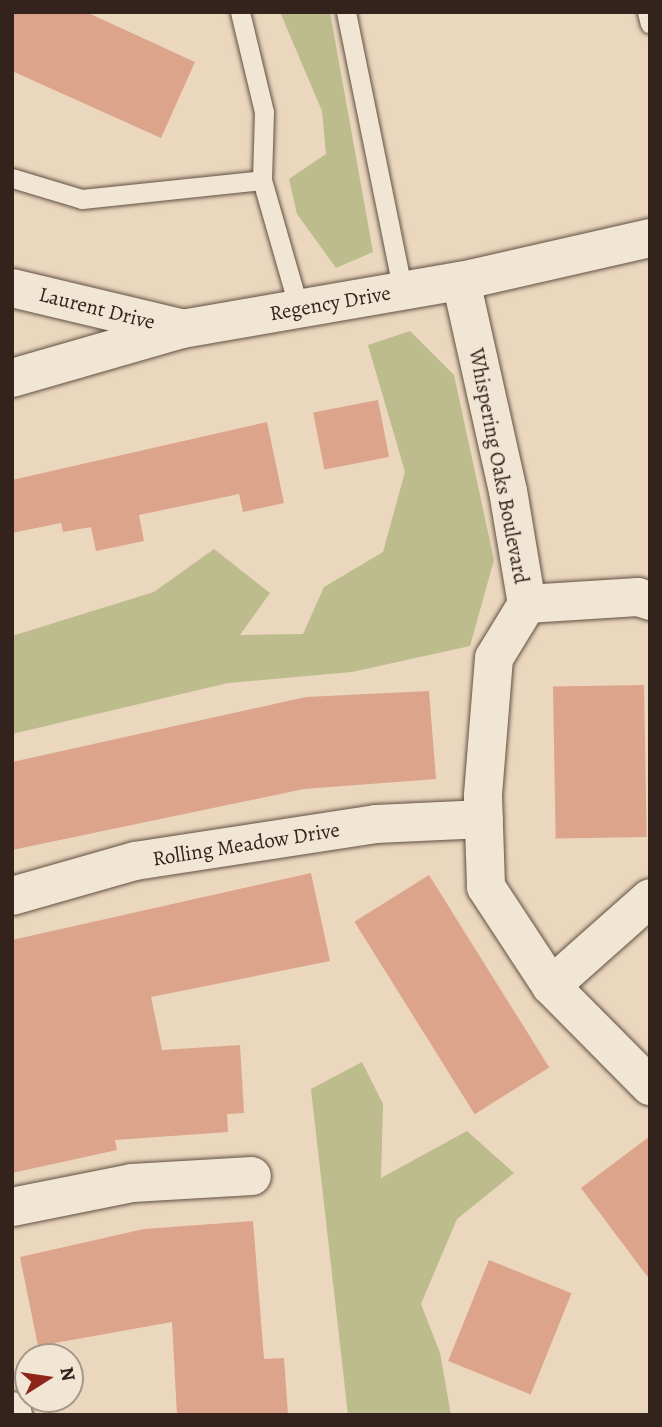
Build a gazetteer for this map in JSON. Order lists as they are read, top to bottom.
{
  "streets": {
    "street": [
      "Regency Drive",
      "Laurent Drive",
      "Whispering Oaks Boulevard",
      "Rolling Meadow Drive"
    ]
  },
  "crossings": [
    ["Regency Drive", "Laurent Drive"],
    ["Regency Drive", "Whispering Oaks Boulevard"],
    ["Whispering Oaks Boulevard", "Rolling Meadow Drive"]
  ],
  "north": "right"
}
